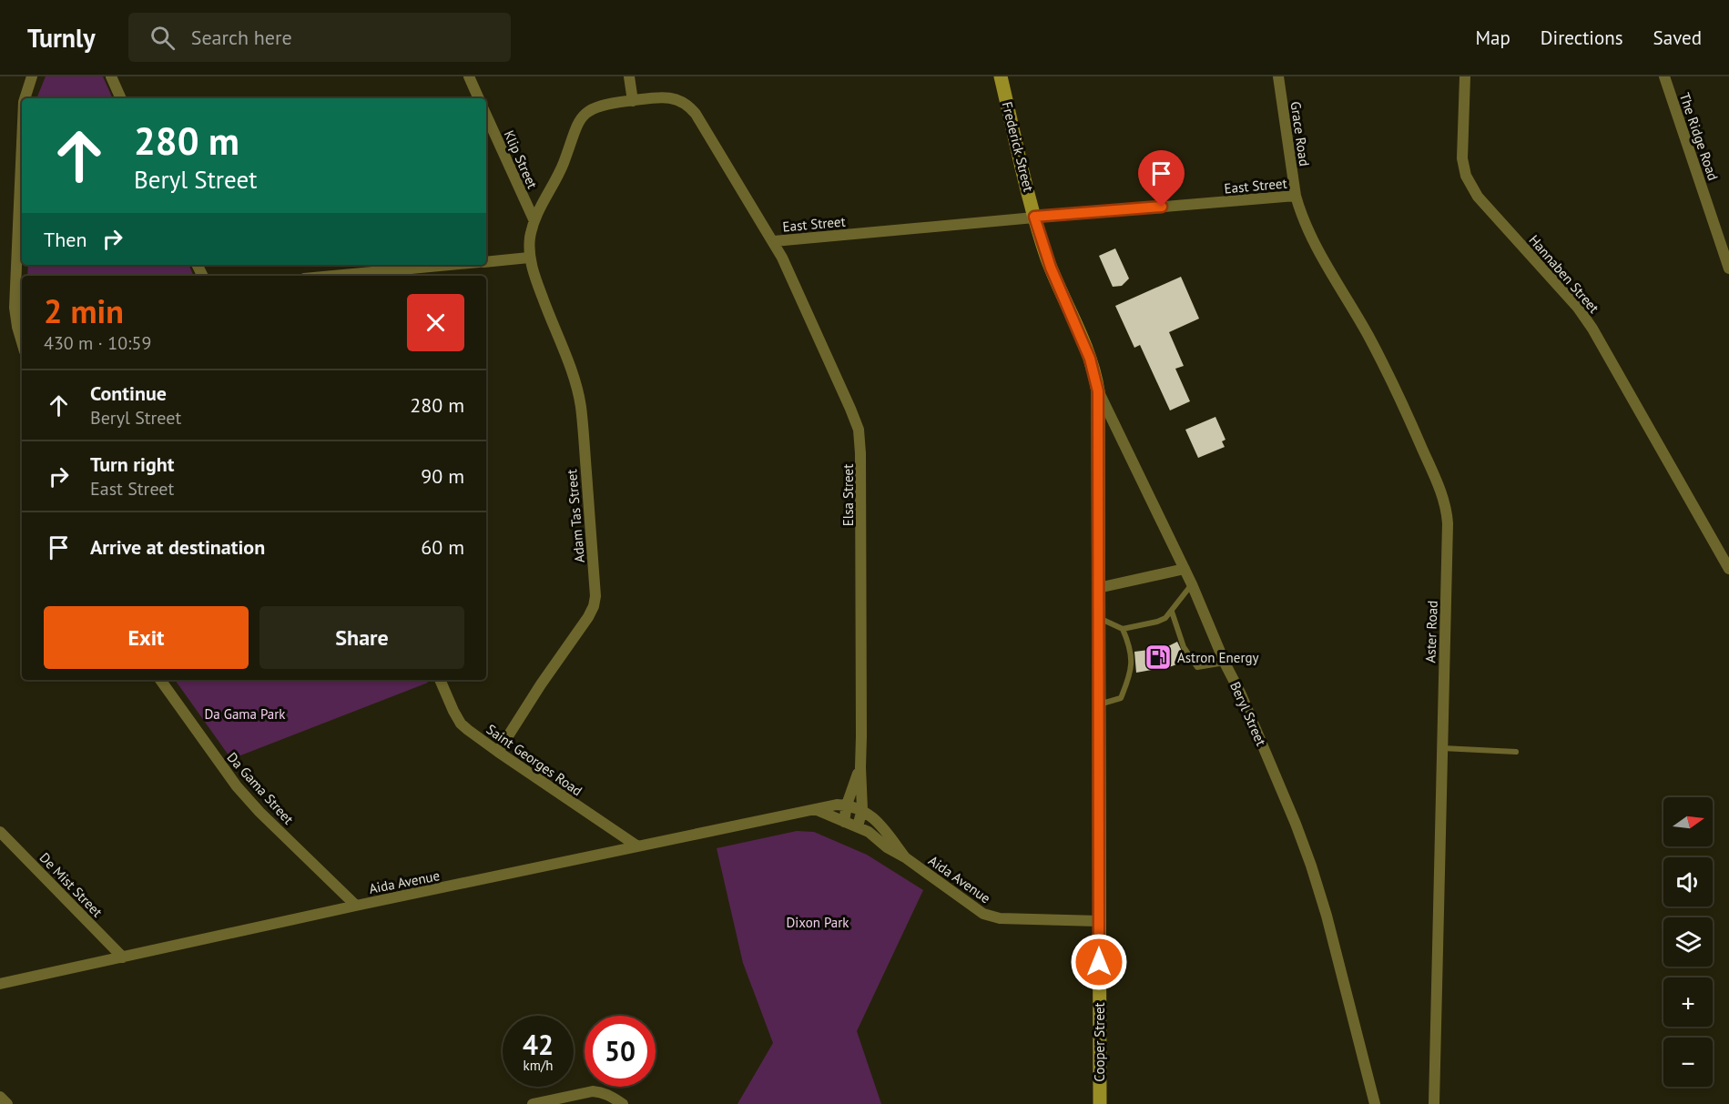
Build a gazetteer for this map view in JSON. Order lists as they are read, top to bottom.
{
  "streets": {
    "main road": ["Frederick Street", "Beryl Street", "Cooper Street"],
    "street": [
      "Grace Road",
      "The Ridge Road",
      "Klip Street",
      "East Street",
      "Hannaben Street",
      "Elsa Street",
      "Adam Tas Street",
      "Aster Road",
      "Saint Georges Road",
      "Da Gama Street",
      "Aida Avenue",
      "De Mist Street"
    ]
  },
  "crossings": [
    ["Grace Road", "East Street"],
    ["Grace Road", "Aster Road"],
    ["Frederick Street", "East Street"],
    ["Frederick Street", "Beryl Street"],
    ["Klip Street", "East Street"],
    ["East Street", "Elsa Street"],
    ["East Street", "Adam Tas Street"],
    ["East Street", "Aster Road"],
    ["East Street", "Beryl Street"],
    ["Elsa Street", "Aida Avenue"],
    ["Adam Tas Street", "Saint Georges Road"],
    ["Beryl Street", "Cooper Street"],
    ["Saint Georges Road", "Aida Avenue"],
    ["Da Gama Street", "Aida Avenue"],
    ["Aida Avenue", "De Mist Street"],
    ["Aida Avenue", "Cooper Street"]
  ],
  "parks": ["Da Gama Park", "Dixon Park"],
  "places": {
    "fuel station": ["Astron Energy"]
  },
  "north": "right",
  "page": {
    "header": "Turnly",
    "search": "Search here",
    "nav": ["Map", "Directions", "Saved"],
    "turn": ["280 m", "Beryl Street"],
    "then": "Then",
    "heading": ["2 min", "430 m · 10:59"],
    "list": [
      {
        "name": "Continue",
        "note": "Beryl Street",
        "value": "280 m"
      },
      {
        "name": "Turn right",
        "note": "East Street",
        "value": "90 m"
      },
      {
        "name": "Arrive at destination",
        "value": "60 m"
      }
    ],
    "buttons": ["Exit", "Share"],
    "map_buttons": ["+", "−"],
    "speed": "42 km/h",
    "limit": "50"
  }
}
